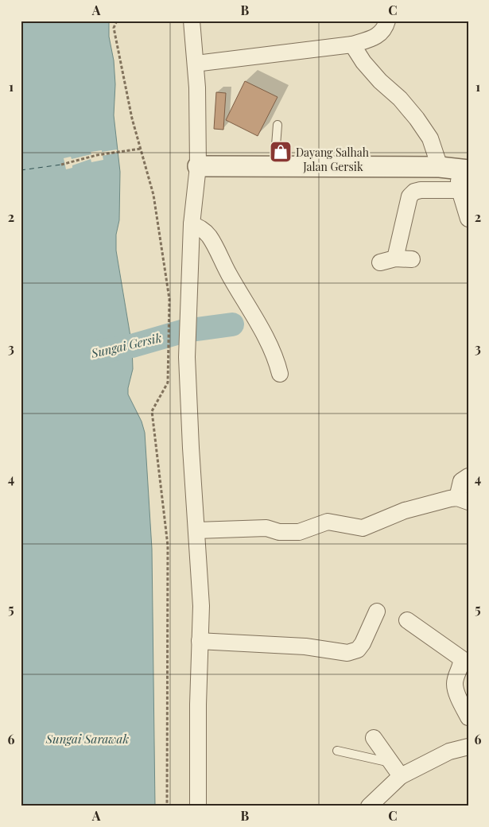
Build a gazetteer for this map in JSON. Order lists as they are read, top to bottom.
{
  "streets": {
    "street": ["Jalan Gersik"]
  },
  "water": ["Sungai Gersik", "Sungai Sarawak"],
  "places": {
    "shop": ["Dayang Salhah"]
  },
  "grid": {
    "columns": ["A", "B", "C"],
    "rows": [
      "1",
      "2",
      "3",
      "4",
      "5",
      "6"
    ]
  }
}
